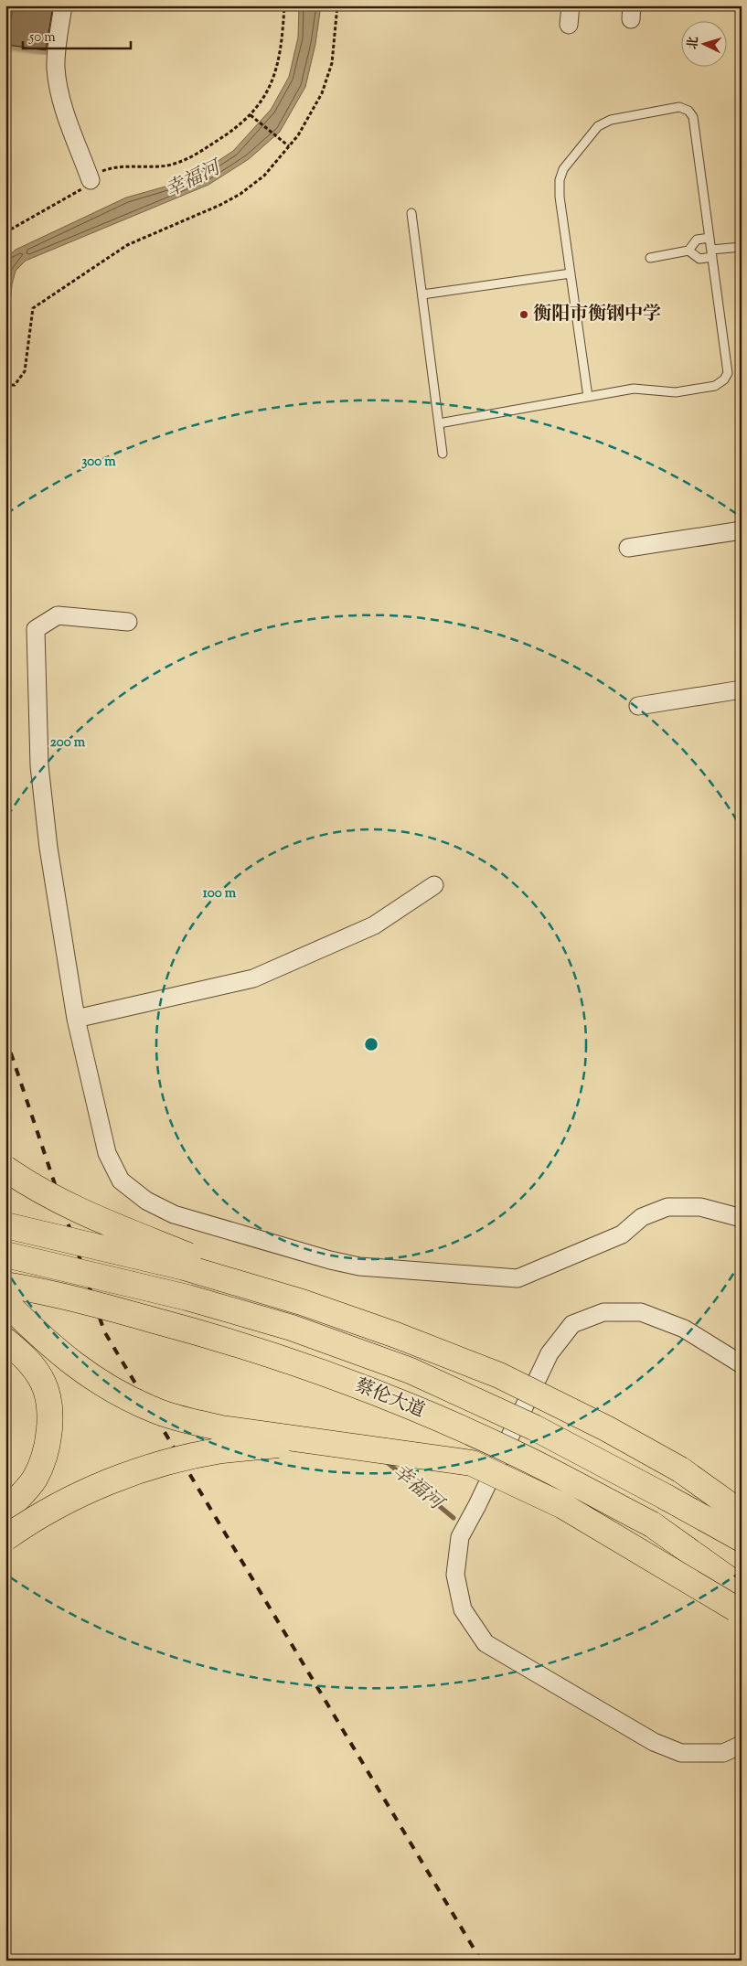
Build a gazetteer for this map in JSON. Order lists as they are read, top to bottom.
{
  "streets": {
    "highway": ["蔡伦大道"]
  },
  "water": ["幸福河"],
  "places": ["衡阳市衡钢中学"],
  "scale_bar": "50 m",
  "north": "left",
  "rings": ["300 m", "200 m", "100 m"]
}
